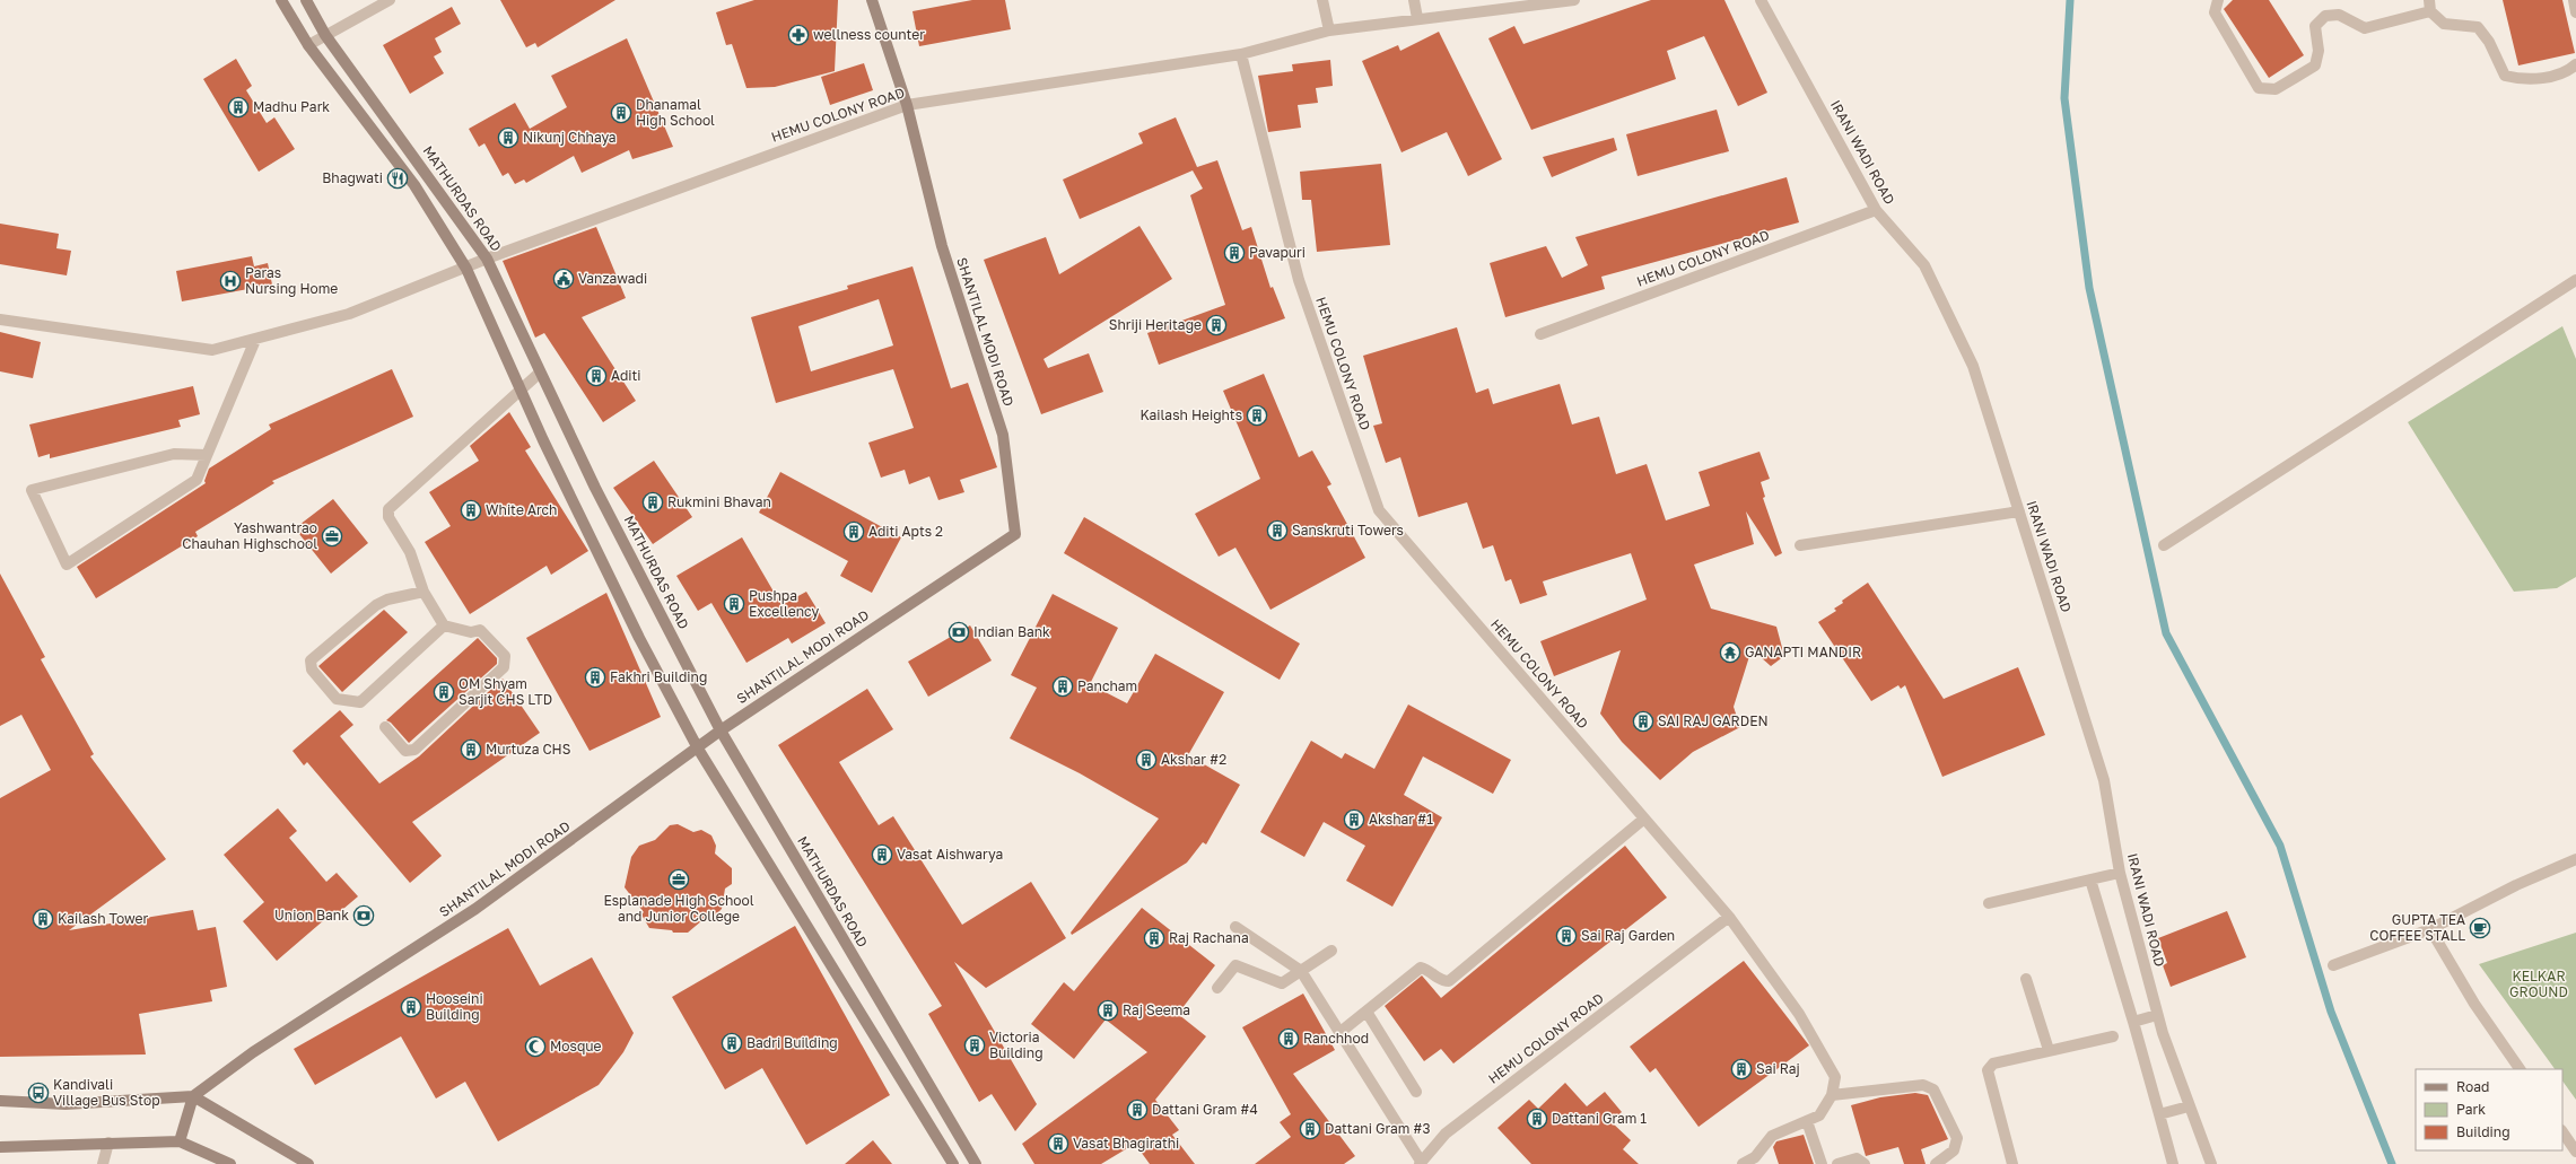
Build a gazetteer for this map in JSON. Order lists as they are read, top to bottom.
{
  "streets": {
    "street": [
      "HEMU COLONY ROAD",
      "IRANI WADI ROAD",
      "MATHURDAS ROAD",
      "SHANTILAL MODI ROAD"
    ]
  },
  "crossings": [
    ["HEMU COLONY ROAD", "IRANI WADI ROAD"],
    ["HEMU COLONY ROAD", "MATHURDAS ROAD"],
    ["HEMU COLONY ROAD", "SHANTILAL MODI ROAD"],
    ["MATHURDAS ROAD", "SHANTILAL MODI ROAD"]
  ],
  "parks": ["KELKAR GROUND"],
  "places": {
    "pharmacy": ["wellness counter"],
    "building": [
      "Madhu Park",
      "Dhanamal High School",
      "Nikunj Chhaya",
      "Pavapuri",
      "Shriji Heritage",
      "Aditi",
      "Kailash Heights",
      "Rukmini Bhavan",
      "White Arch",
      "Sanskruti Towers",
      "Aditi Apts 2",
      "Pushpa Excellency",
      "Fakhri Building",
      "Pancham",
      "OM Shyam Sarjit CHS LTD",
      "SAI RAJ GARDEN",
      "Murtuza CHS",
      "Akshar #2",
      "Akshar #1",
      "Vasat Aishwarya",
      "Kailash Tower",
      "Sai Raj Garden",
      "Raj Rachana",
      "Hooseini Building",
      "Raj Seema",
      "Ranchhod",
      "Badri Building",
      "Victoria Building",
      "Sai Raj",
      "Dattani Gram #4",
      "Dattani Gram 1",
      "Dattani Gram #3",
      "Vasat Bhagirathi"
    ],
    "restaurant": ["Bhagwati"],
    "public building": ["Vanzawadi"],
    "hospital": ["Paras Nursing Home"],
    "office": ["Yashwantrao Chauhan Highschool", "Esplanade High School and Junior College"],
    "bank": ["Indian Bank", "Union Bank"],
    "temple": ["GANAPTI MANDIR"],
    "cafe": ["GUPTA TEA COFFEE STALL"],
    "mosque": ["Mosque"],
    "bus stop": ["Kandivali Village Bus Stop"]
  },
  "legend": ["Road", "Park", "Building"]
}
